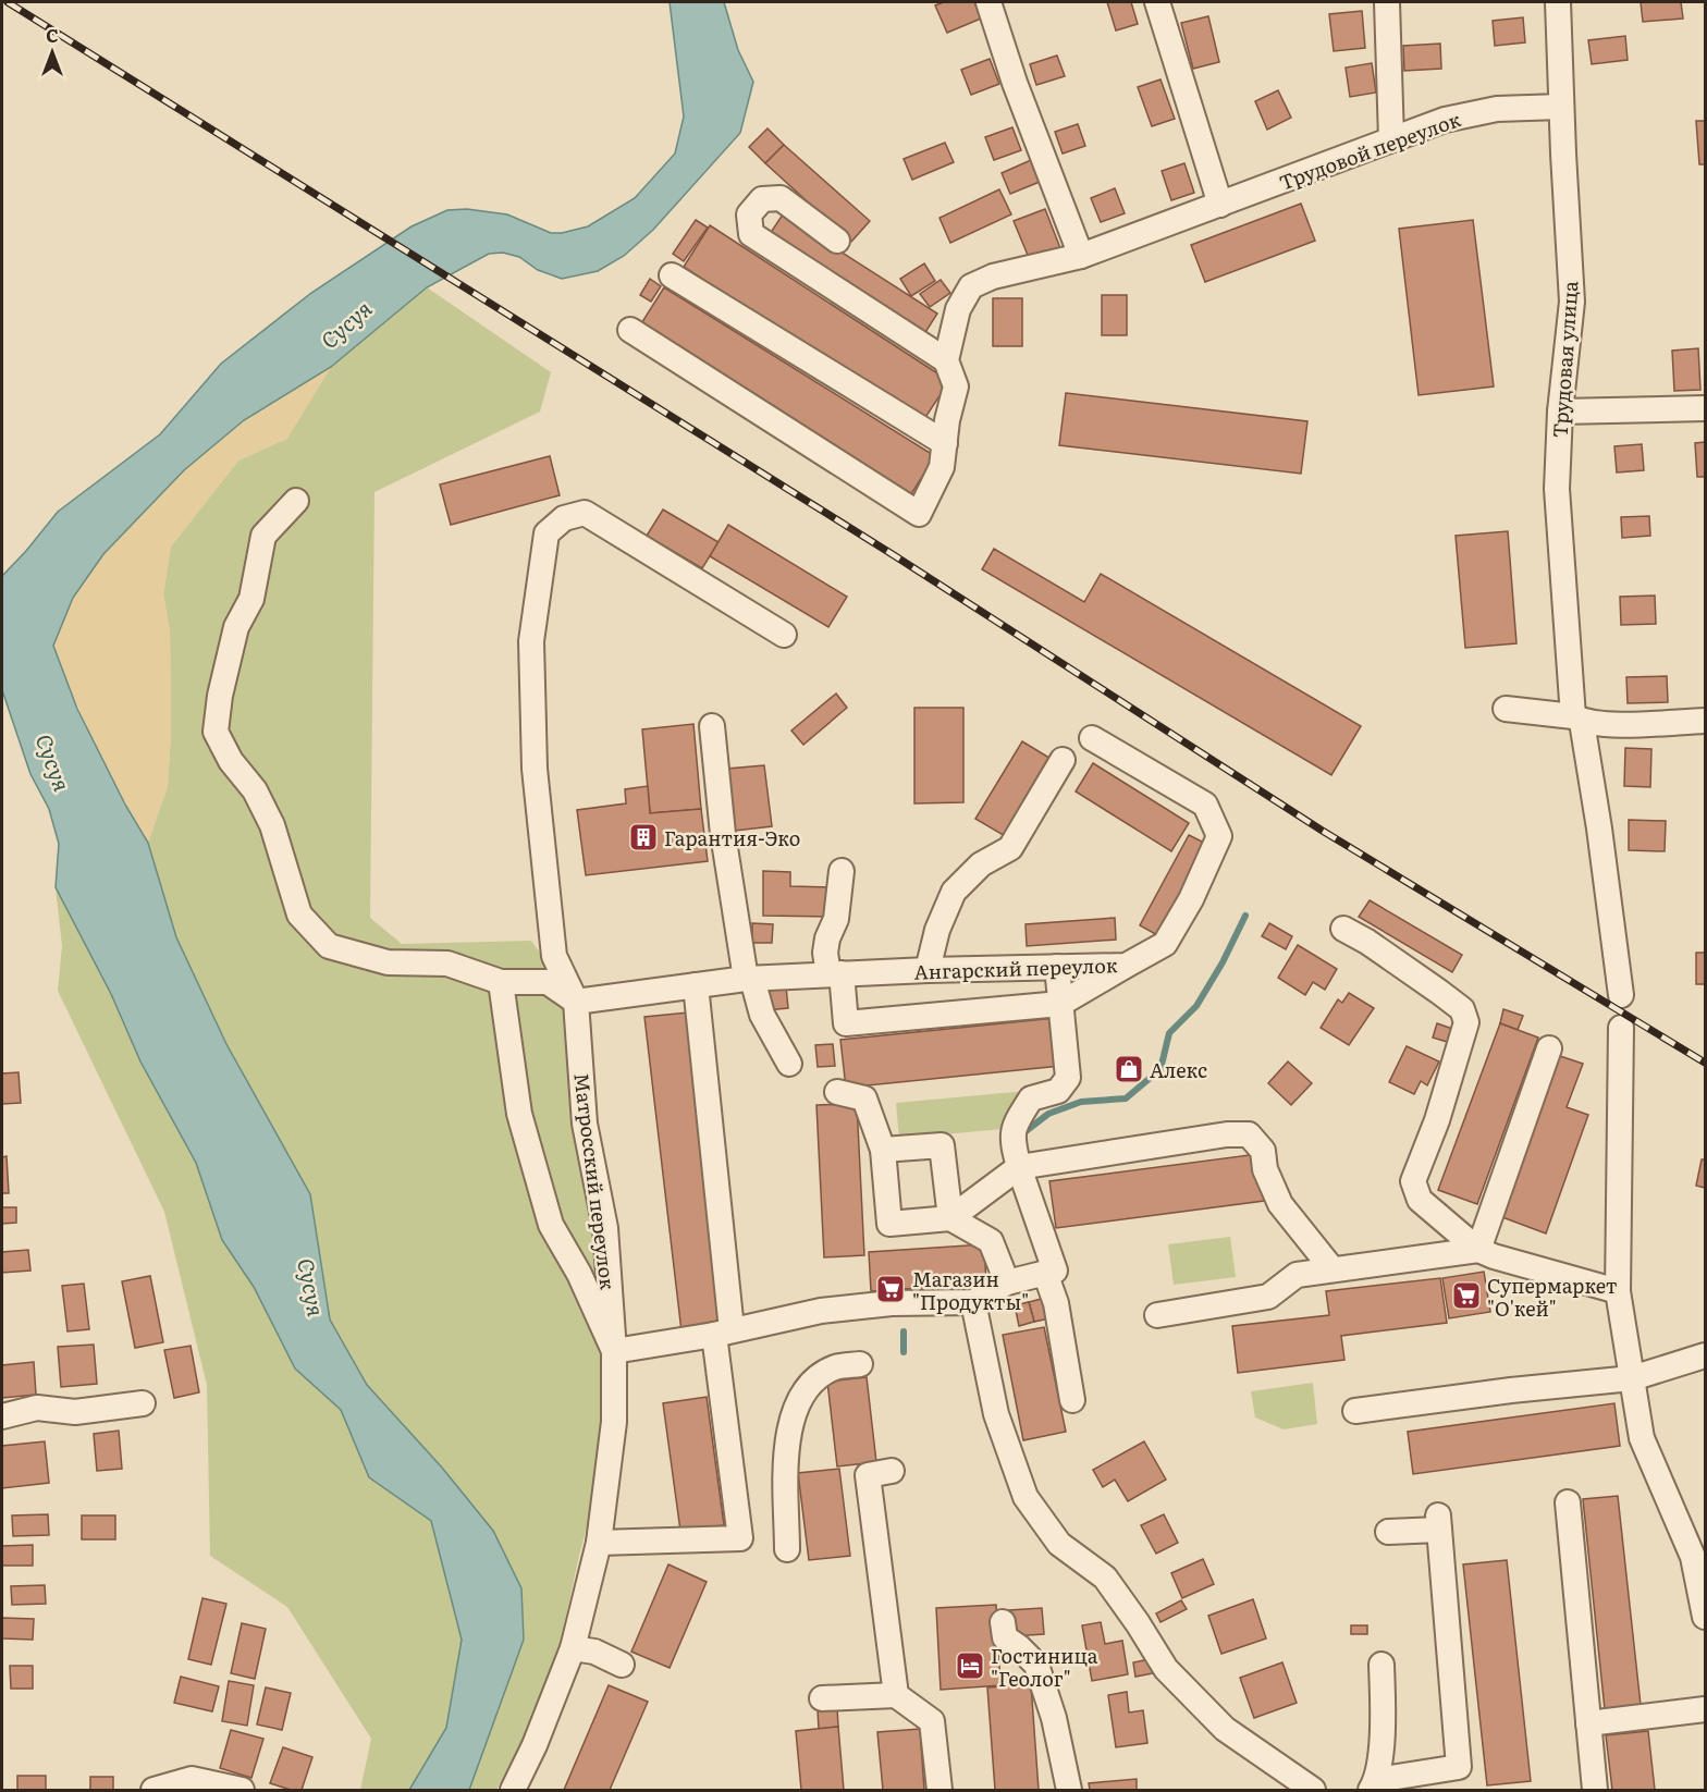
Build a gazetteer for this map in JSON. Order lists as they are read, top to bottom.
{
  "streets": {
    "street": [
      "Трудовой переулок",
      "Трудовая улица",
      "Ангарский переулок",
      "Матросский переулок"
    ]
  },
  "crossings": [
    ["Трудовой переулок", "Трудовая улица"],
    ["Ангарский переулок", "Матросский переулок"]
  ],
  "water": ["Сусуя"],
  "places": {
    "building": ["Гарантия-Эко"],
    "shop": ["Алекс"],
    "supermarket": ["Магазин \"Продукты\"", "Супермаркет \"О'кей\""],
    "hotel": ["Гостиница \"Геолог\""]
  },
  "north": "top"
}
